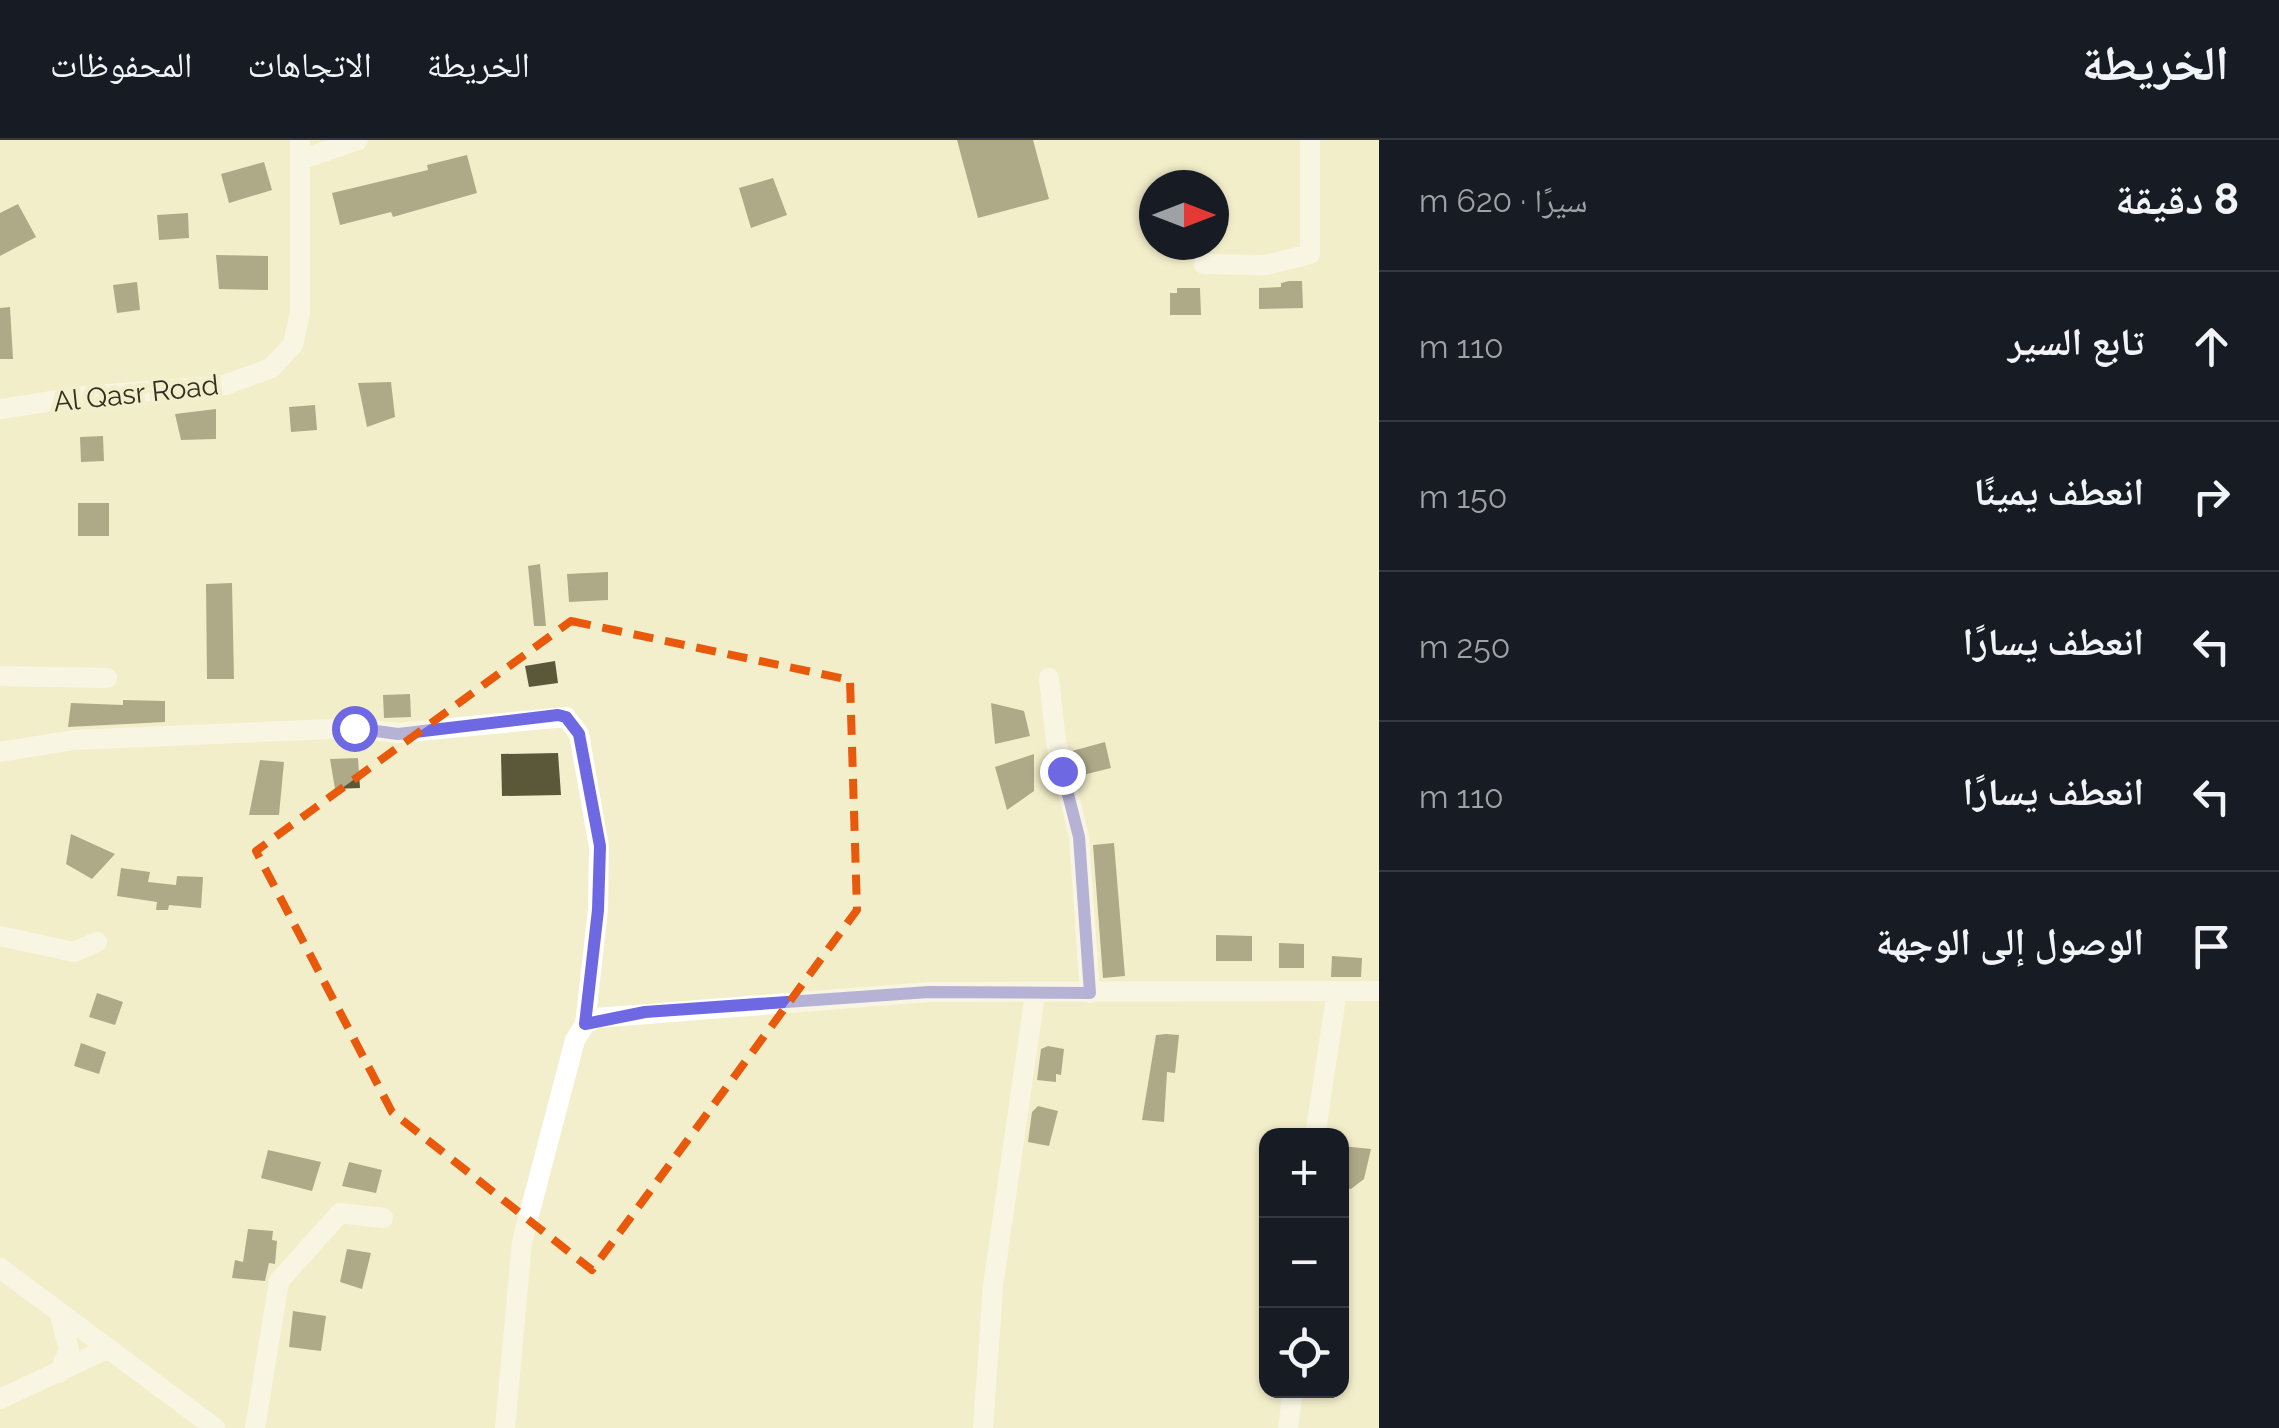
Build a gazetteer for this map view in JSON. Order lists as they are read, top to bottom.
{
  "streets": {
    "street": ["Al Qasr Road"]
  },
  "north": "right",
  "page": {
    "header": "الخريطة",
    "nav": ["الخريطة", "الاتجاهات", "المحفوظات"],
    "heading": ["8 دقيقة", "سيرًا · 620 m"],
    "list": [
      ["تابع السير", "110 m"],
      ["انعطف يمينًا", "150 m"],
      ["انعطف يسارًا", "250 m"],
      ["انعطف يسارًا", "110 m"],
      "الوصول إلى الوجهة"
    ],
    "map_buttons": ["+", "−"]
  }
}
